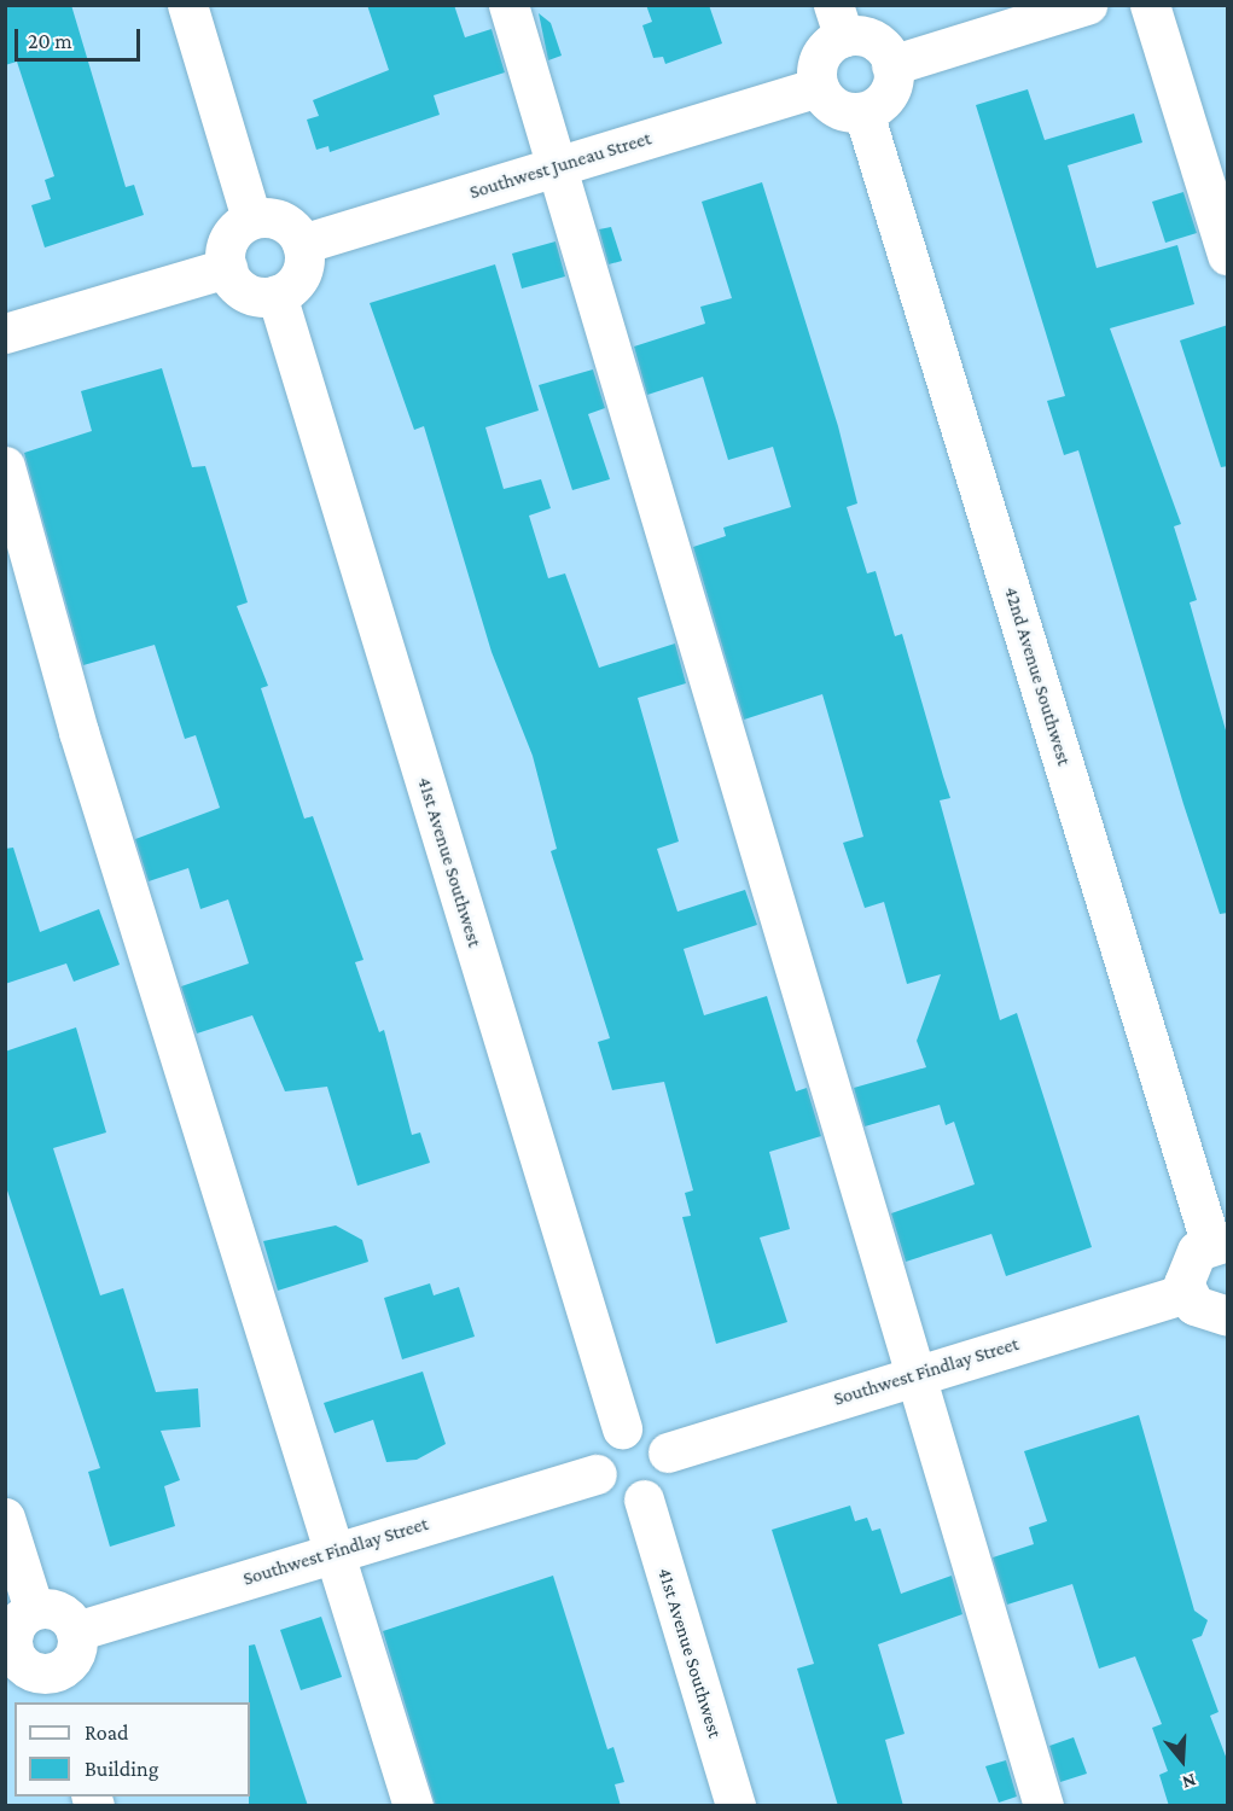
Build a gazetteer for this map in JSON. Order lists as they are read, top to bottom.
{
  "streets": {
    "street": [
      "Southwest Juneau Street",
      "42nd Avenue Southwest",
      "41st Avenue Southwest",
      "Southwest Findlay Street"
    ]
  },
  "crossings": [
    ["Southwest Juneau Street", "42nd Avenue Southwest"],
    ["Southwest Juneau Street", "41st Avenue Southwest"],
    ["41st Avenue Southwest", "Southwest Findlay Street"]
  ],
  "legend": ["Road", "Building"],
  "scale_bar": "20 m",
  "north": "bottom"
}
